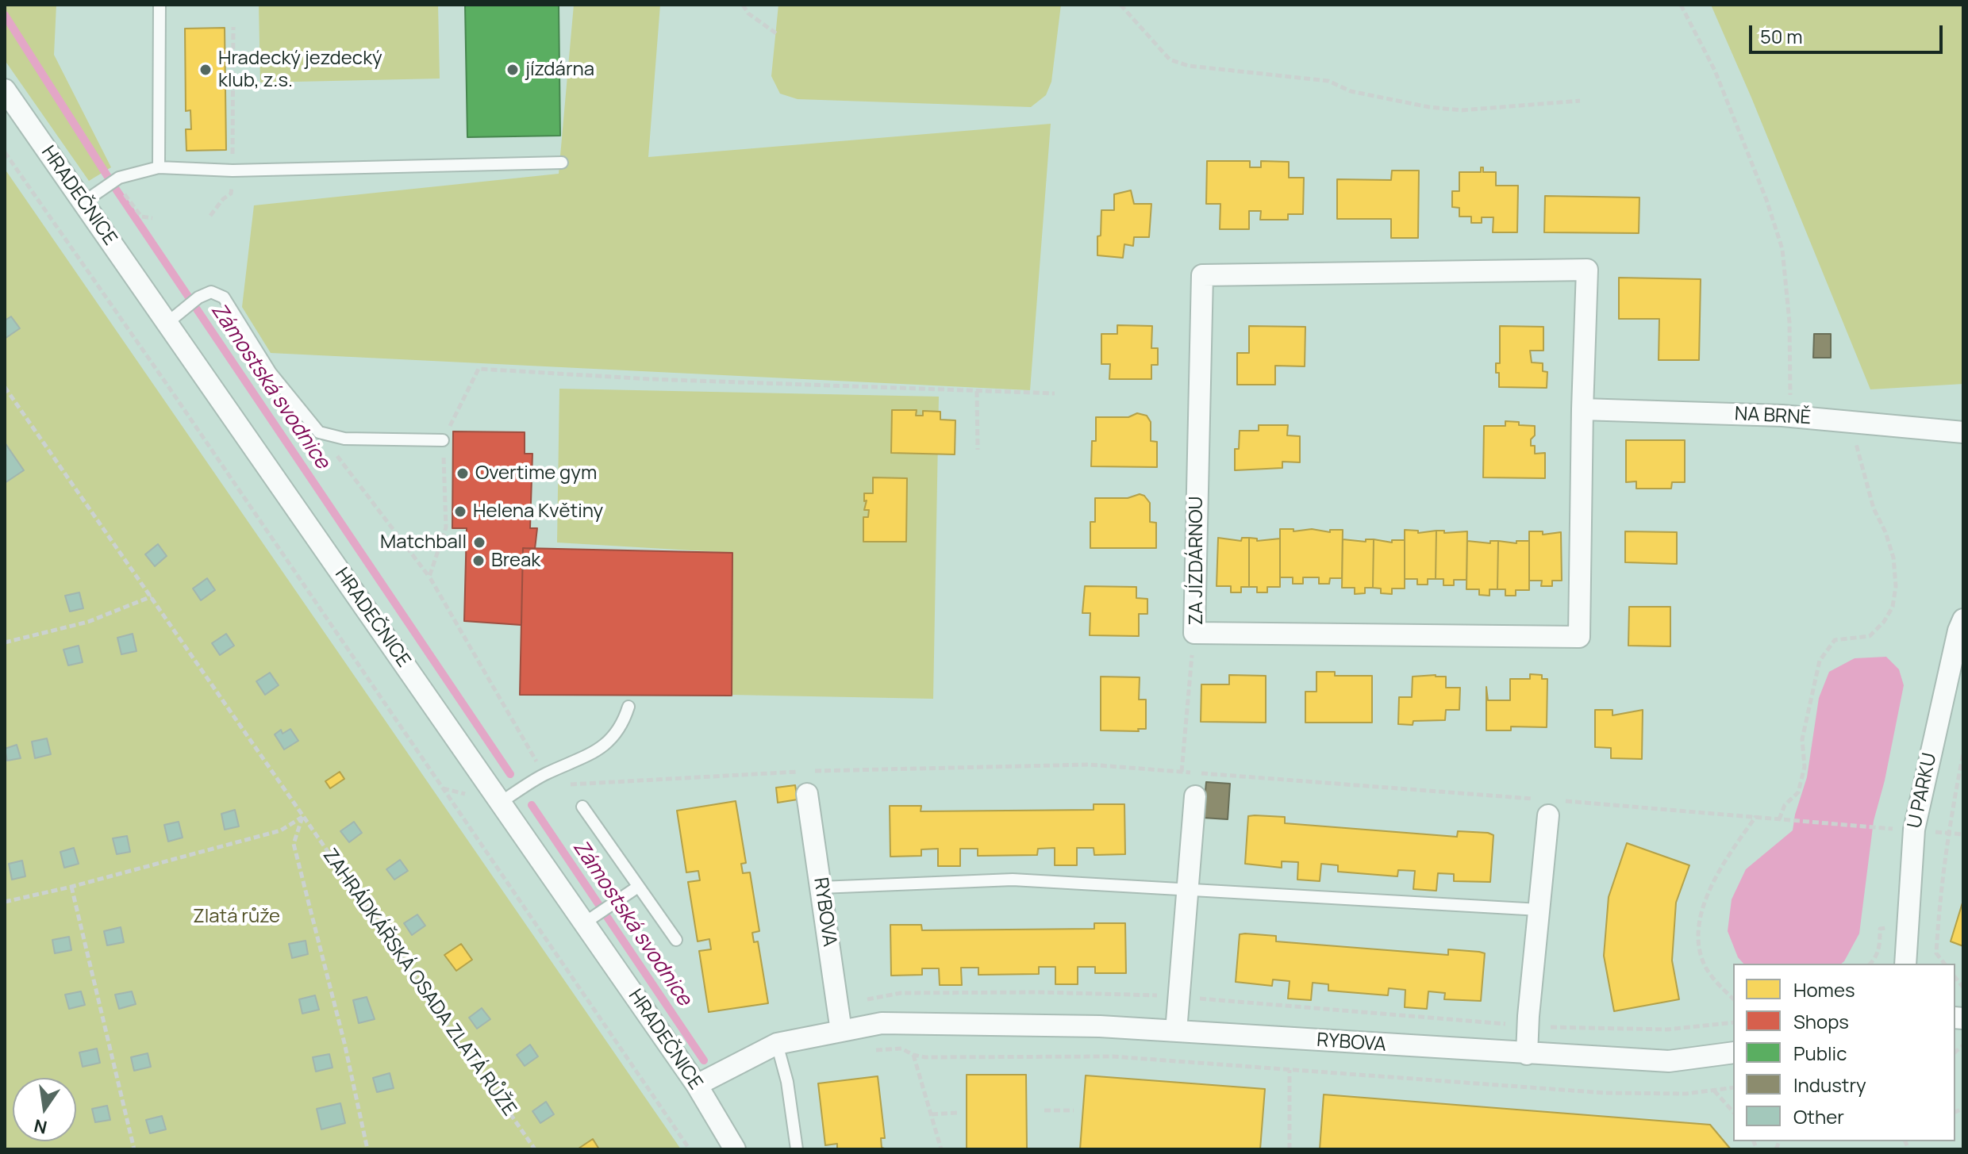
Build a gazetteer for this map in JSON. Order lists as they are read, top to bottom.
{
  "streets": {
    "street": [
      "HRADEČNICE",
      "NA BRNĚ",
      "ZA JÍZDÁRNOU",
      "U PARKU",
      "RYBOVA"
    ],
    "path": ["ZAHRÁDKÁŘSKÁ OSADA ZLATÁ RŮŽE"]
  },
  "crossings": [
    ["HRADEČNICE", "RYBOVA"],
    ["NA BRNĚ", "ZA JÍZDÁRNOU"]
  ],
  "water": ["Zámostská svodnice"],
  "parks": ["Zlatá růže"],
  "places": [
    "Hradecký jezdecký klub, z.s.",
    "jízdárna",
    "Overtime gym",
    "Helena Květiny",
    "Matchball",
    "Break"
  ],
  "legend": [
    "Homes",
    "Shops",
    "Public",
    "Industry",
    "Other"
  ],
  "scale_bar": "50 m",
  "north": "bottom"
}
